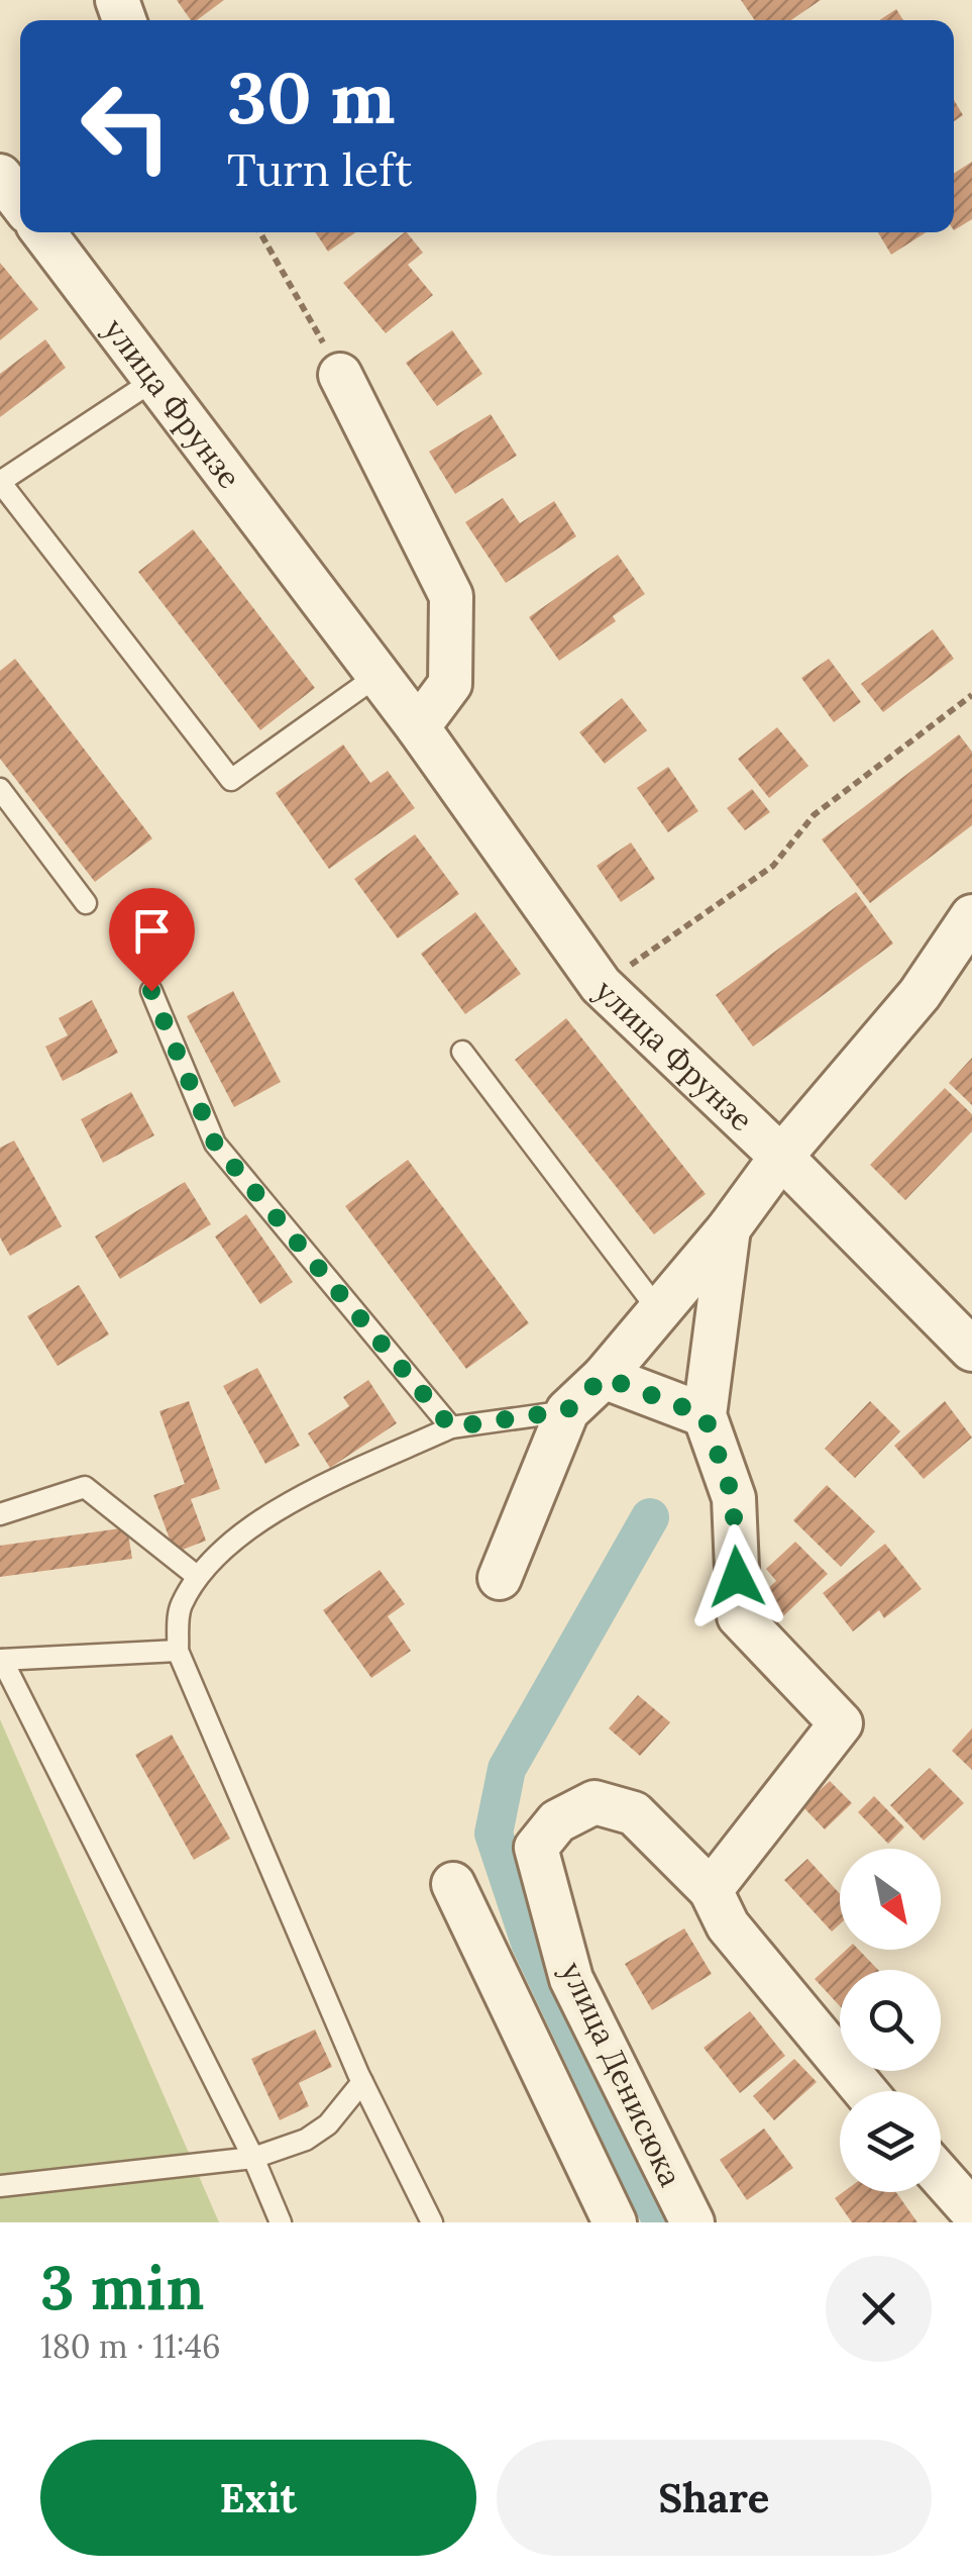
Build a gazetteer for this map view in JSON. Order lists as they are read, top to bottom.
{
  "streets": {
    "street": ["улица Фрунзе", "улица Денисюка"]
  },
  "north": "bottom right",
  "page": {
    "turn": ["30 m", "Turn left"],
    "heading": ["3 min", "180 m · 11:46"],
    "buttons": ["Exit", "Share"]
  }
}
